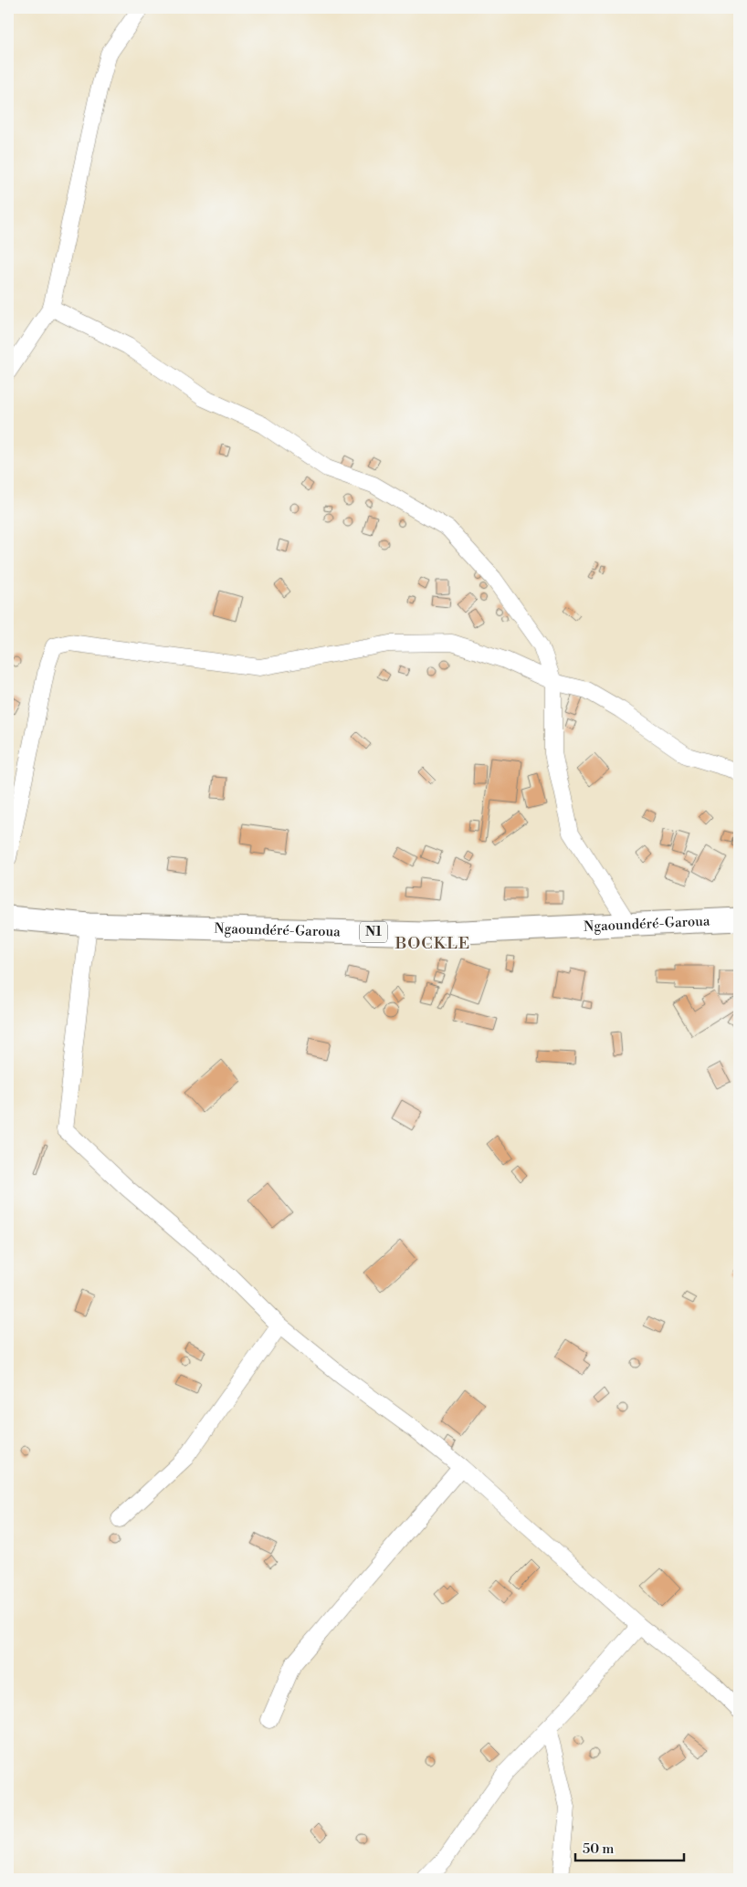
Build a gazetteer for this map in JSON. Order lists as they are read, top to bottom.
{
  "streets": {
    "highway": ["Ngaoundéré-Garoua", "N1"]
  },
  "districts": ["BOCKLE"],
  "scale_bar": "50 m"
}
